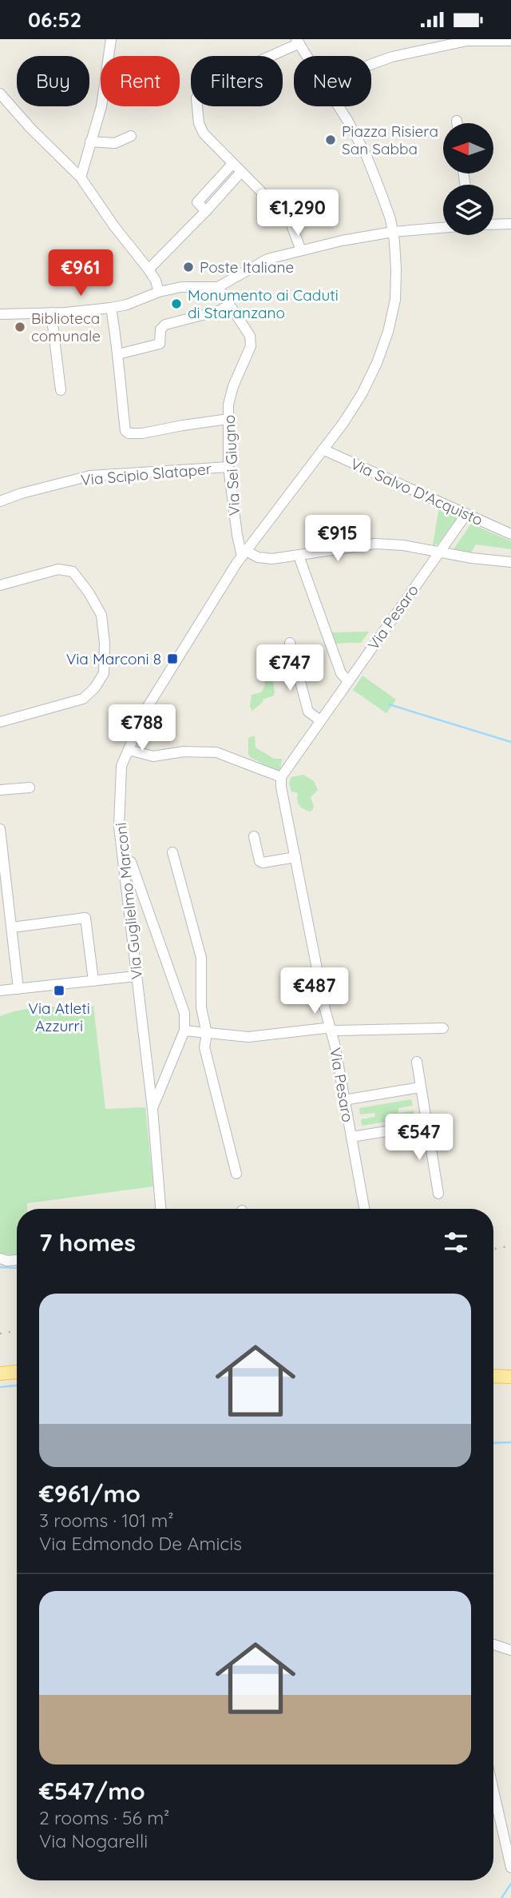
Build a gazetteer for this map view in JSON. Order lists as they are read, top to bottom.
{
  "streets": {
    "street": [
      "Via Sei Giugno",
      "Via Scipio Slataper",
      "Via Salvo D'Acquisto",
      "Via Pesaro",
      "Via Guglielmo Marconi"
    ]
  },
  "crossings": [
    ["Via Sei Giugno", "Via Scipio Slataper"],
    ["Via Sei Giugno", "Via Guglielmo Marconi"],
    ["Via Salvo D'Acquisto", "Via Pesaro"],
    ["Via Salvo D'Acquisto", "Via Guglielmo Marconi"]
  ],
  "places": {
    "other": [
      "Piazza Risiera San Sabba",
      "Poste Italiane",
      "Monumento ai Caduti di Staranzano",
      "Biblioteca comunale"
    ],
    "transit": ["Via Marconi 8", "Via Atleti Azzurri"]
  },
  "north": "left",
  "page": {
    "status": "06:52",
    "chip": [
      "Buy",
      "Rent",
      "Filters",
      "New"
    ],
    "price": [
      "€1,290",
      "€961",
      "€915",
      "€747",
      "€788",
      "€487",
      "€547"
    ],
    "heading": "7 homes",
    "list": [
      {
        "name": "€961/mo",
        "note": "3 rooms · 101 m² · Via Edmondo De Amicis"
      },
      {
        "name": "€547/mo",
        "note": "2 rooms · 56 m² · Via Nogarelli"
      }
    ]
  }
}
